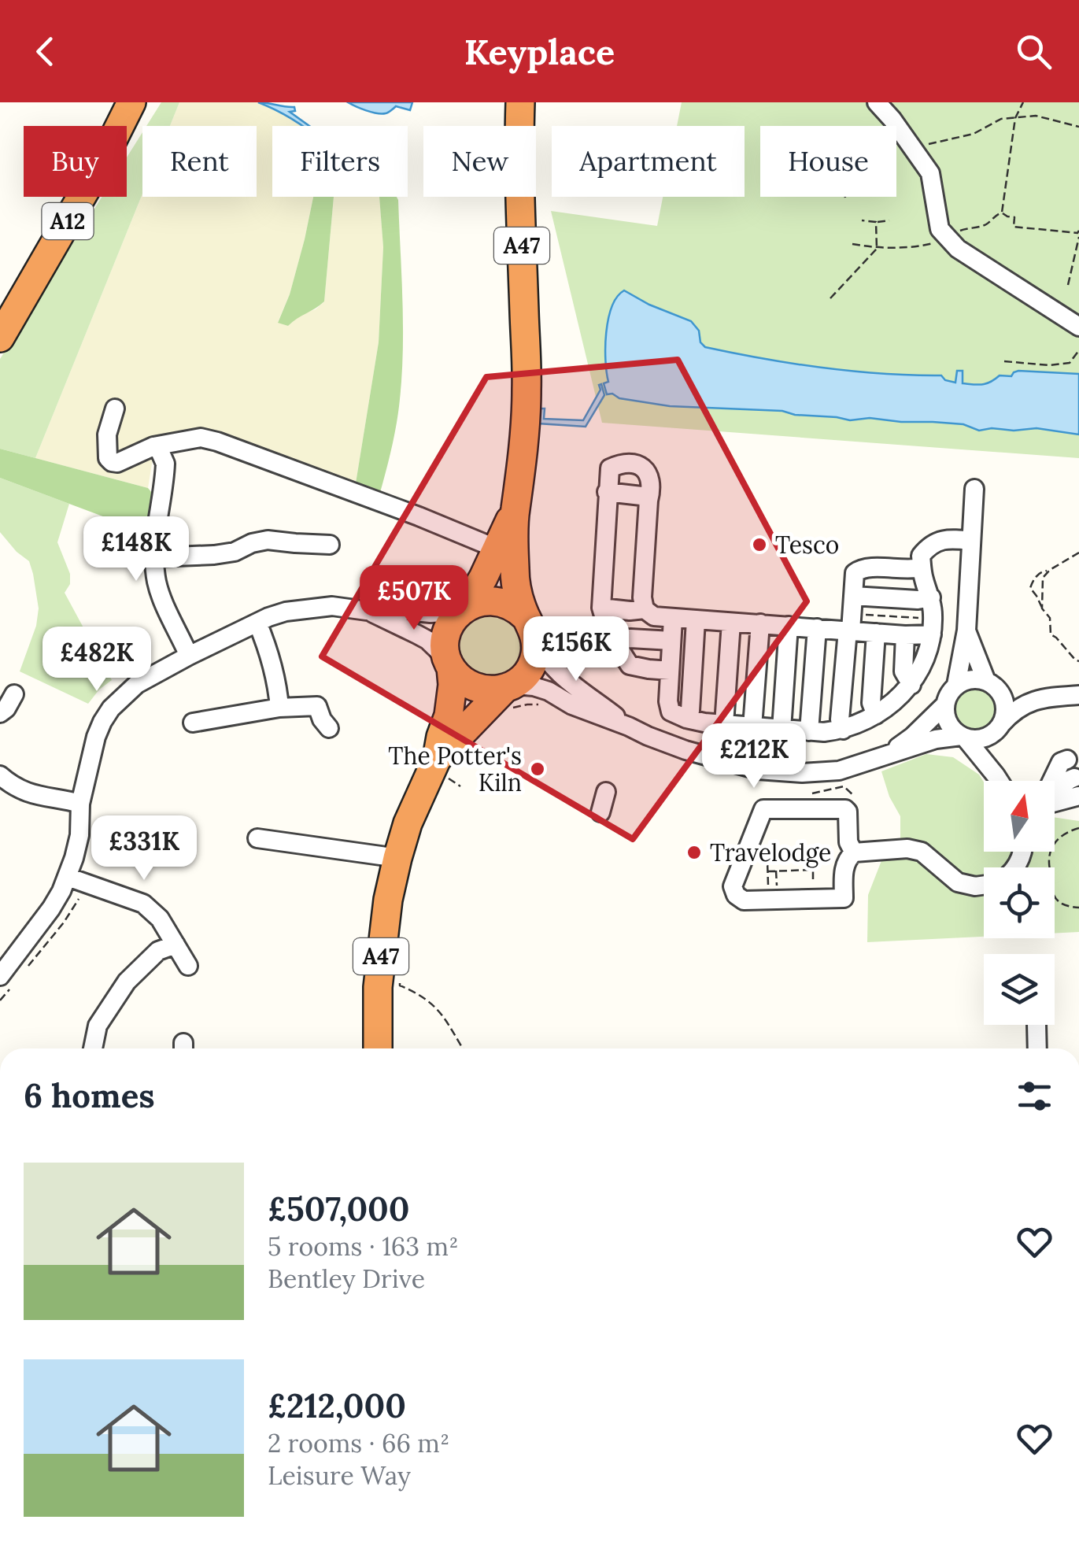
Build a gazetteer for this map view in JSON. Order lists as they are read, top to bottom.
{
  "streets": {
    "highway": ["A12", "A47"]
  },
  "places": ["Tesco", "The Potter's Kiln", "Travelodge"],
  "north": "top",
  "page": {
    "header": "Keyplace",
    "chip": [
      "Buy",
      "Rent",
      "Filters",
      "New",
      "Apartment",
      "House"
    ],
    "price": [
      "£148K",
      "£507K",
      "£156K",
      "£482K",
      "£212K",
      "£331K"
    ],
    "heading": "6 homes",
    "list": [
      {
        "name": "£507,000",
        "note": "5 rooms · 163 m² · Bentley Drive"
      },
      {
        "name": "£212,000",
        "note": "2 rooms · 66 m² · Leisure Way"
      }
    ]
  }
}
